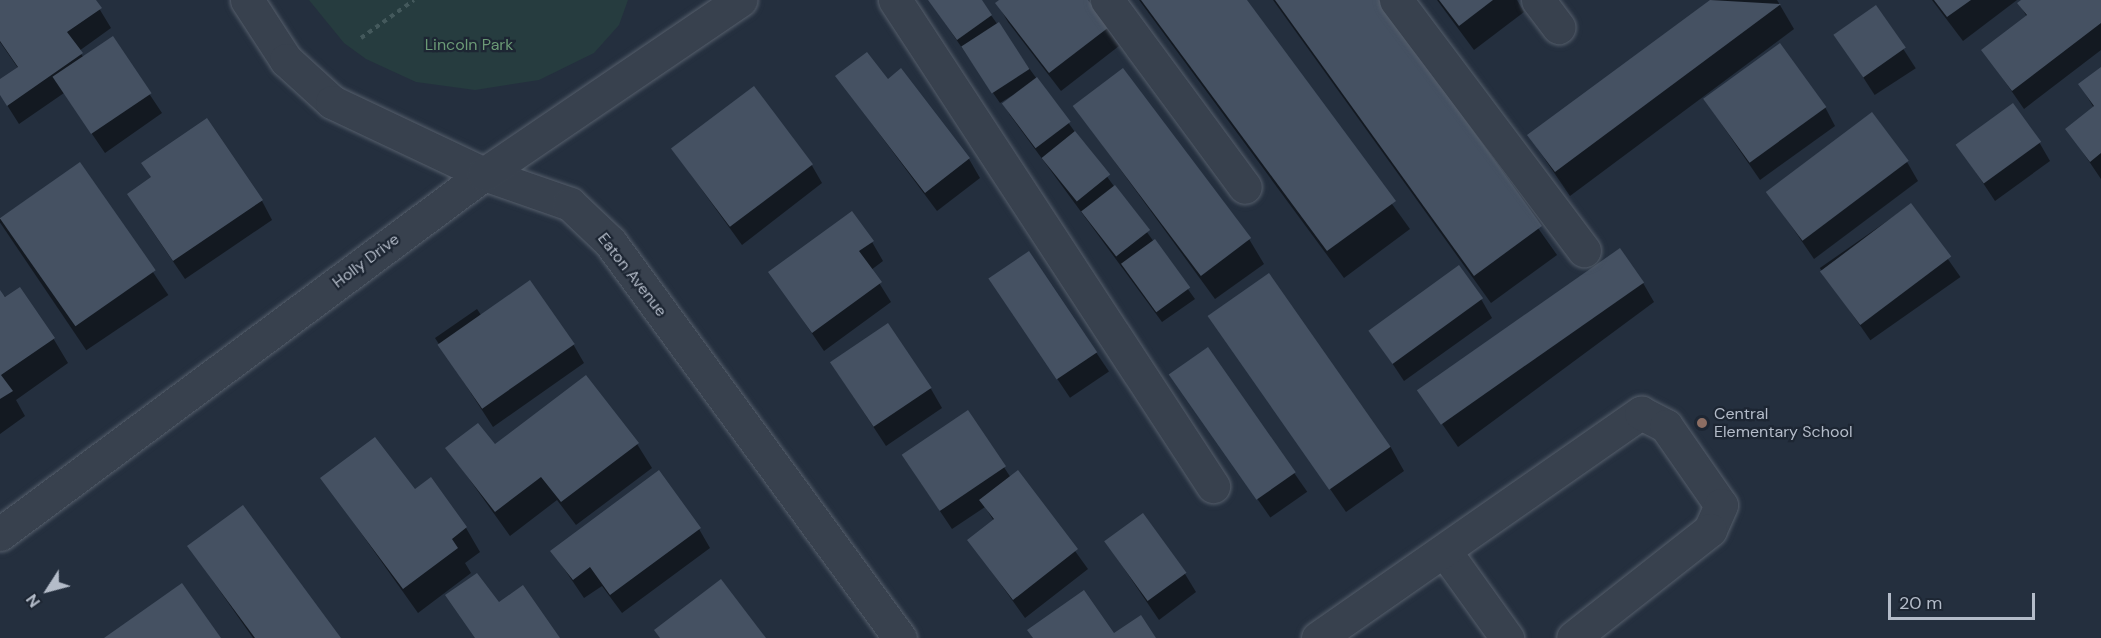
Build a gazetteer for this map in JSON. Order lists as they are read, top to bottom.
{
  "streets": {
    "street": ["Holly Drive", "Eaton Avenue"]
  },
  "crossings": [
    ["Holly Drive", "Eaton Avenue"]
  ],
  "parks": ["Lincoln Park"],
  "places": ["Central Elementary School"],
  "scale_bar": "20 m",
  "north": "bottom left"
}
